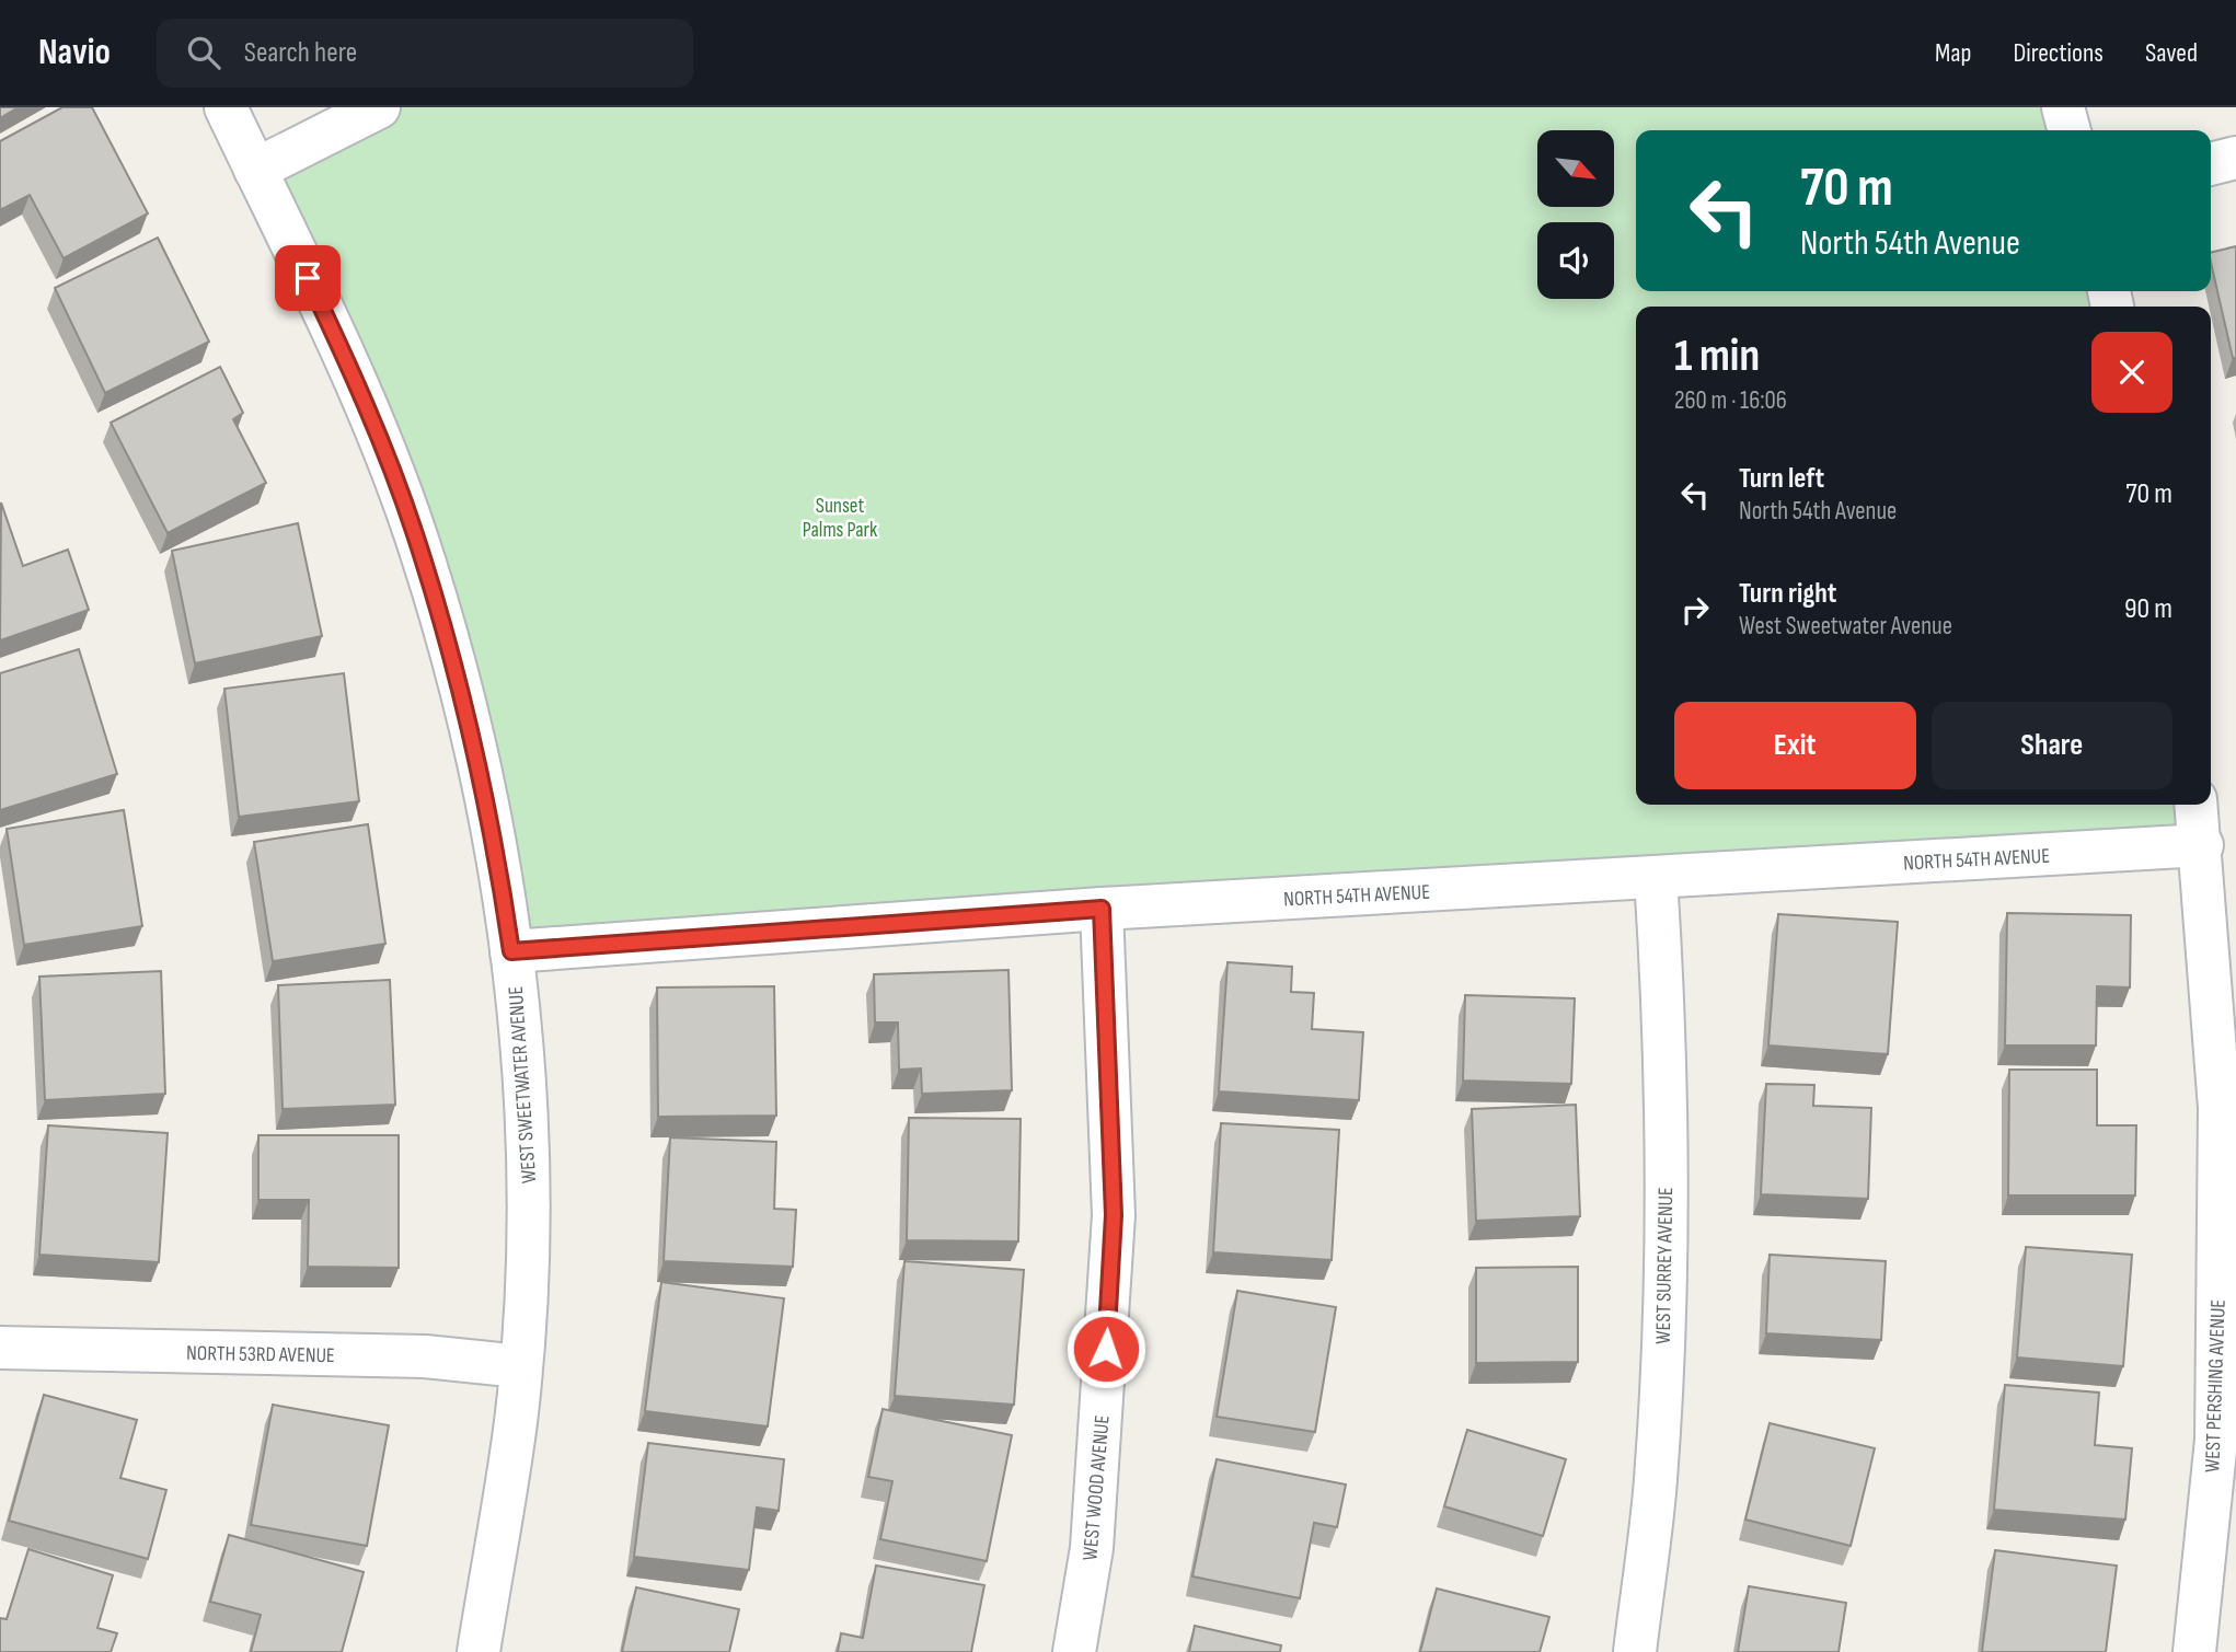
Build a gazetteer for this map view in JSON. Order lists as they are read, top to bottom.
{
  "streets": {
    "street": [
      "NORTH 54TH AVENUE",
      "WEST SWEETWATER AVENUE",
      "WEST SURREY AVENUE",
      "NORTH 53RD AVENUE",
      "WEST PERSHING AVENUE",
      "WEST WOOD AVENUE"
    ]
  },
  "crossings": [
    ["NORTH 54TH AVENUE", "WEST SWEETWATER AVENUE"],
    ["NORTH 54TH AVENUE", "WEST SURREY AVENUE"],
    ["NORTH 54TH AVENUE", "WEST PERSHING AVENUE"],
    ["NORTH 54TH AVENUE", "WEST WOOD AVENUE"],
    ["WEST SWEETWATER AVENUE", "NORTH 53RD AVENUE"]
  ],
  "parks": ["Sunset Palms Park"],
  "north": "bottom right",
  "page": {
    "header": "Navio",
    "search": "Search here",
    "nav": ["Map", "Directions", "Saved"],
    "turn": ["70 m", "North 54th Avenue"],
    "heading": ["1 min", "260 m · 16:06"],
    "list": [
      {
        "name": "Turn left",
        "note": "North 54th Avenue",
        "value": "70 m"
      },
      {
        "name": "Turn right",
        "note": "West Sweetwater Avenue",
        "value": "90 m"
      }
    ],
    "buttons": ["Exit", "Share"]
  }
}
